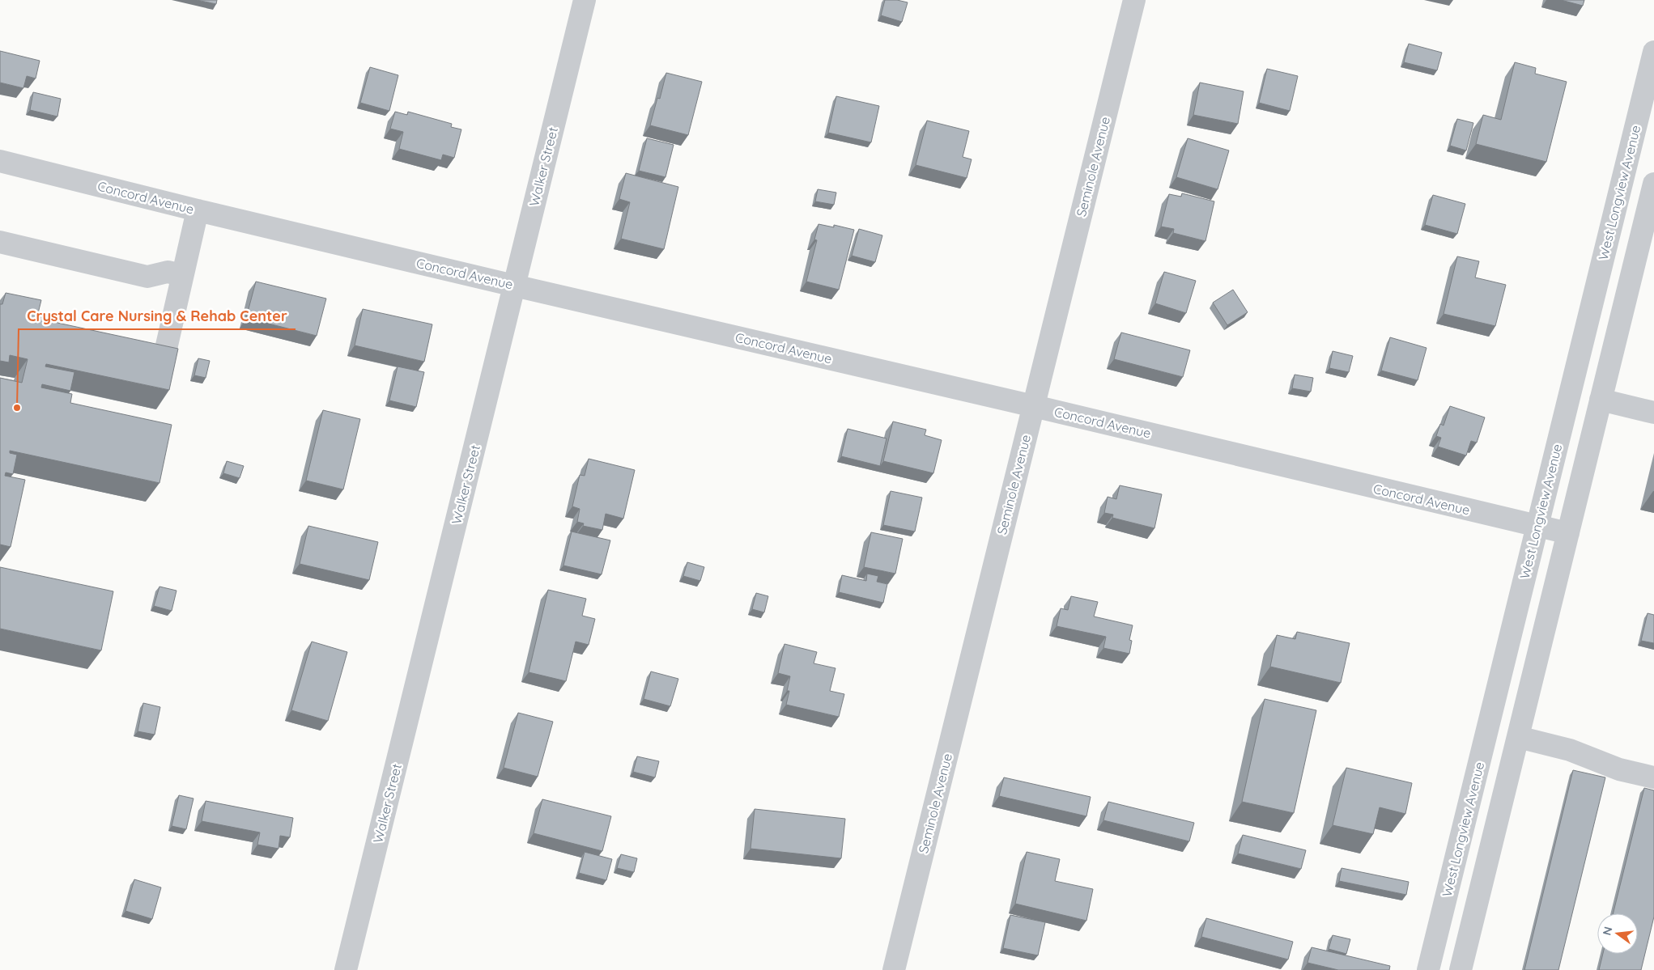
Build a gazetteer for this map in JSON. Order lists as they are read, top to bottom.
{
  "streets": {
    "street": [
      "Walker Street",
      "Seminole Avenue",
      "West Longview Avenue",
      "Concord Avenue"
    ]
  },
  "crossings": [
    ["Walker Street", "Concord Avenue"],
    ["Seminole Avenue", "Concord Avenue"],
    ["West Longview Avenue", "Concord Avenue"]
  ],
  "places": ["Crystal Care Nursing & Rehab Center"],
  "north": "left"
}
